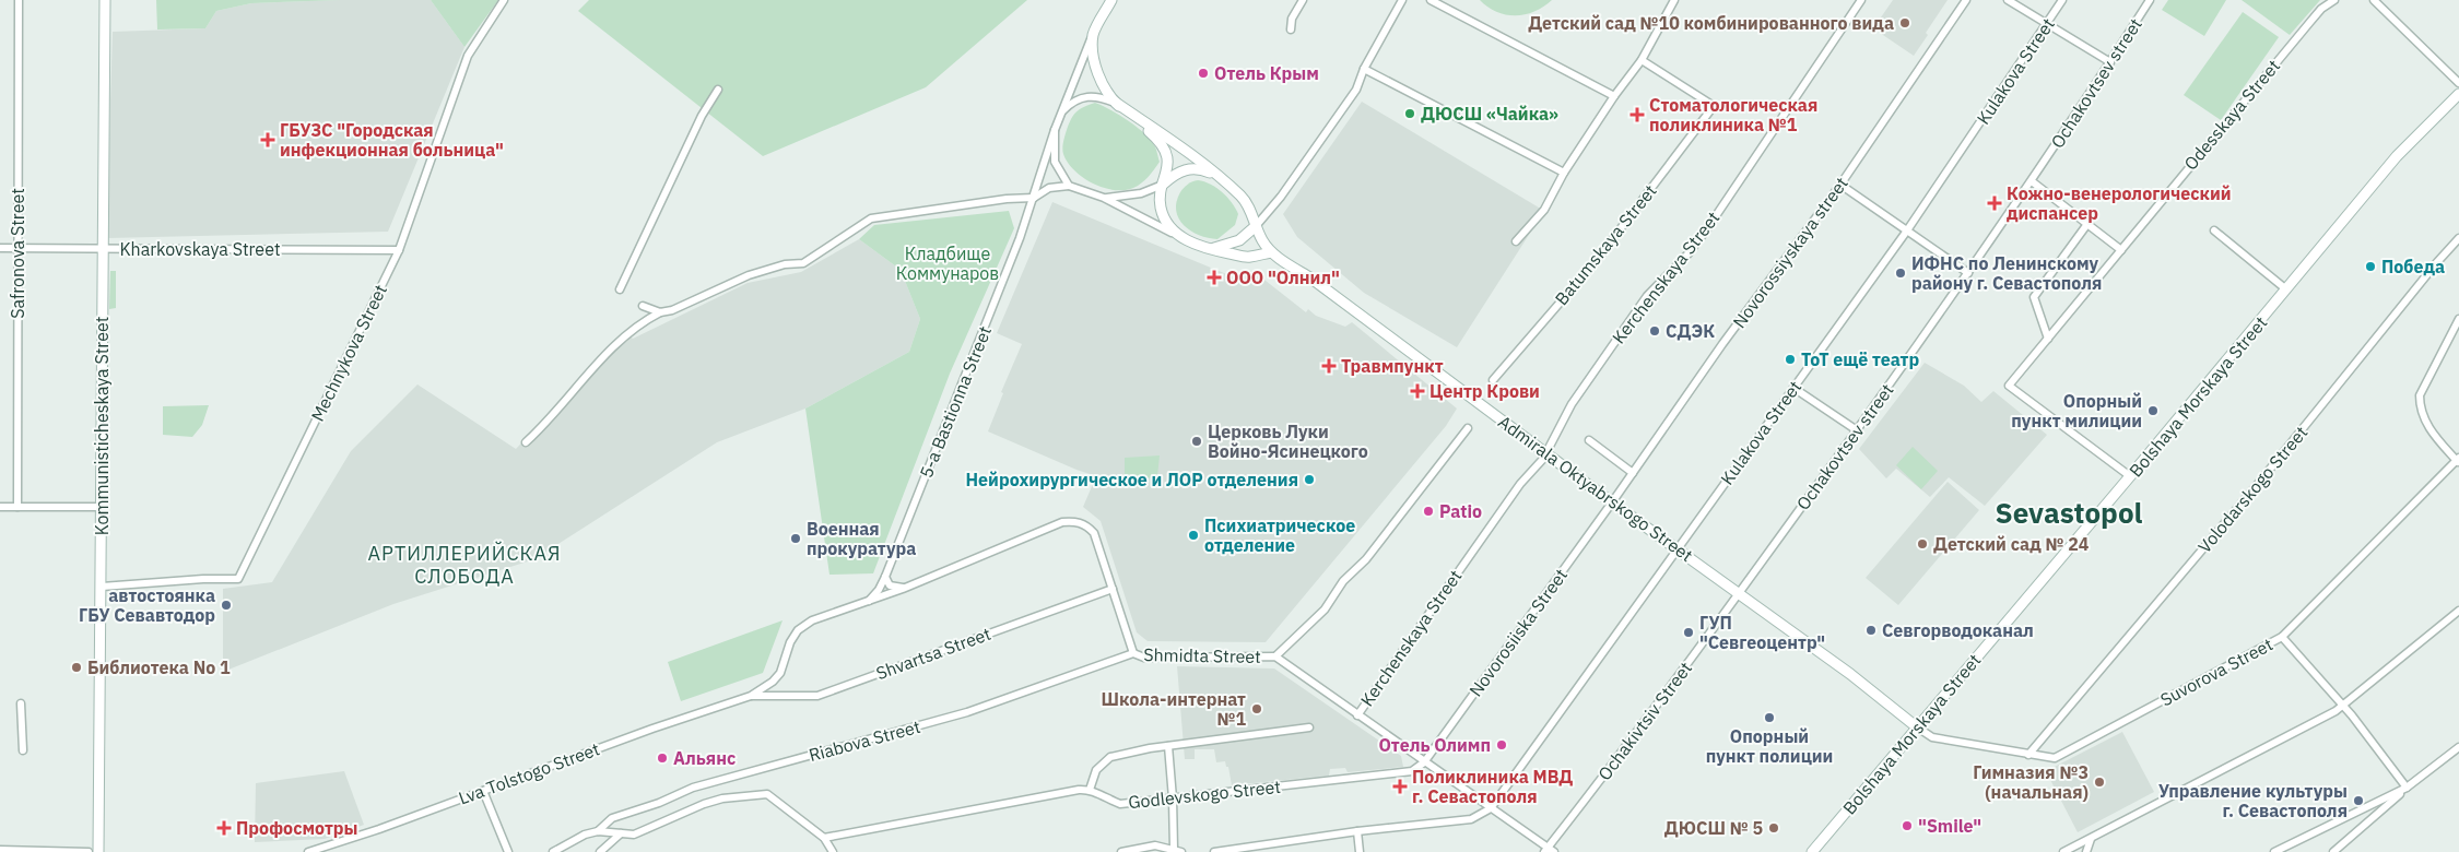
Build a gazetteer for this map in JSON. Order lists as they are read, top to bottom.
{
  "streets": {
    "main road": ["Bolshaya Morskaya Street", "Kommunisticheskaya Street", "Admirala Oktyabrskogo Street"],
    "street": [
      "Kulakova Street",
      "Ochakovtsev street",
      "Odesskaya Street",
      "Batumskaya Street",
      "Kharkovskaya Street",
      "Novorossiyskaya street",
      "Safronova Street",
      "Kerchenskaya Street",
      "Mechnykova Street",
      "5-a Bastionna Street",
      "Volodarskogo Street",
      "Novorosiiska Street",
      "Shvartsa Street",
      "Shmidta Street",
      "Suvorova Street",
      "Ochakivtsiv Street",
      "Riabova Street",
      "Lva Tolstogo Street",
      "Godlevskogo Street"
    ]
  },
  "crossings": [
    ["Kulakova Street", "Admirala Oktyabrskogo Street"],
    ["Kulakova Street", "Shmidta Street"],
    ["Ochakovtsev street", "Admirala Oktyabrskogo Street"],
    ["Ochakovtsev street", "Ochakivtsiv Street"],
    ["Odesskaya Street", "Bolshaya Morskaya Street"],
    ["Kharkovskaya Street", "Safronova Street"],
    ["Kharkovskaya Street", "Mechnykova Street"],
    ["Kharkovskaya Street", "Kommunisticheskaya Street"],
    ["Novorossiyskaya street", "Admirala Oktyabrskogo Street"],
    ["Novorossiyskaya street", "Novorosiiska Street"],
    ["Kerchenskaya Street", "Admirala Oktyabrskogo Street"],
    ["Kerchenskaya Street", "Shmidta Street"],
    ["Mechnykova Street", "Kommunisticheskaya Street"],
    ["Bolshaya Morskaya Street", "Admirala Oktyabrskogo Street"],
    ["Bolshaya Morskaya Street", "Suvorova Street"],
    ["Admirala Oktyabrskogo Street", "Novorosiiska Street"],
    ["Admirala Oktyabrskogo Street", "Suvorova Street"],
    ["Admirala Oktyabrskogo Street", "Ochakivtsiv Street"],
    ["Volodarskogo Street", "Suvorova Street"],
    ["Novorosiiska Street", "Shmidta Street"],
    ["Novorosiiska Street", "Godlevskogo Street"],
    ["Shvartsa Street", "Shmidta Street"],
    ["Shvartsa Street", "Lva Tolstogo Street"],
    ["Shmidta Street", "Ochakivtsiv Street"],
    ["Shmidta Street", "Riabova Street"],
    ["Shmidta Street", "Godlevskogo Street"]
  ],
  "districts": ["Sevastopol", "АРТИЛЛЕРИЙСКАЯ СЛОБОДА"],
  "parks": ["Кладбище Коммунаров"],
  "places": {
    "other": [
      "Детский сад №10 комбинированного вида",
      "Отель Крым",
      "ДЮСШ «Чайка»",
      "Победа",
      "ИФНС по Ленинскому району г. Севастополя",
      "СДЭК",
      "ТоТ ещё театр",
      "Опорный пункт милиции",
      "Церковь Луки Войно-Ясинецкого",
      "Нейрохирургическое и ЛОР отделения",
      "Patio",
      "Психиатрическое отделение",
      "Военная прокуратура",
      "Детский сад № 24",
      "автостоянка ГБУ Севавтодор",
      "Севгорводоканал",
      "ГУП \"Севгеоцентр\"",
      "Библиотека No 1",
      "Школа-интернат №1",
      "Опорный пункт полиции",
      "Отель Олимп",
      "Альянс",
      "Гимназия №3 (начальная)",
      "Управление культуры г. Севастополя",
      "\"Smile\"",
      "ДЮСШ № 5"
    ],
    "health": [
      "Стоматологическая поликлиника №1",
      "ГБУЗС \"Городская инфекционная больница\"",
      "Кожно-венерологический диспансер",
      "ООО \"Олнил\"",
      "Травмпункт",
      "Центр Крови",
      "Поликлиника МВД г. Севастополя",
      "Профосмотры"
    ]
  }
}
